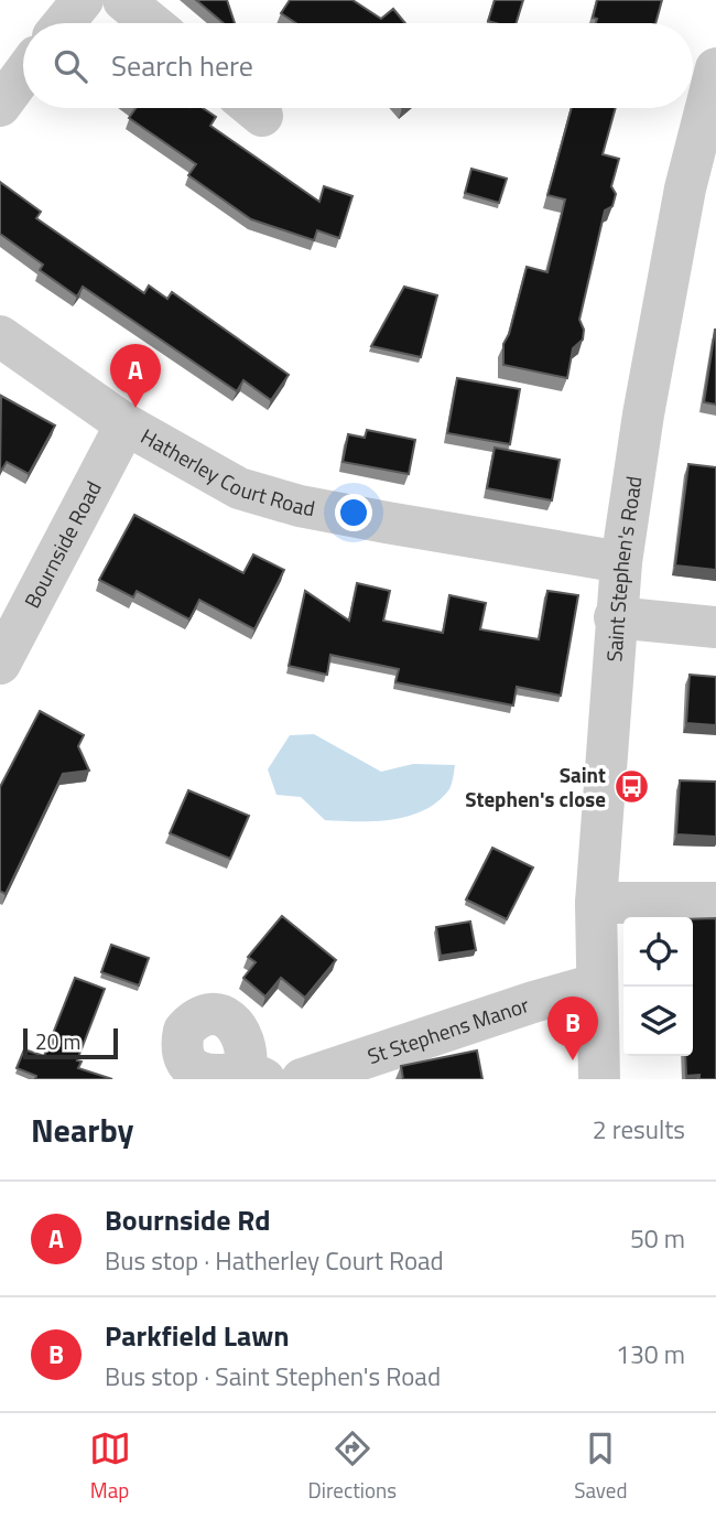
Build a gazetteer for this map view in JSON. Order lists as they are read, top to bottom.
{
  "streets": {
    "street": [
      "Hatherley Court Road",
      "Bournside Road",
      "Saint Stephen's Road",
      "St Stephens Manor"
    ]
  },
  "crossings": [
    ["Hatherley Court Road", "Bournside Road"],
    ["Hatherley Court Road", "Saint Stephen's Road"],
    ["Saint Stephen's Road", "St Stephens Manor"]
  ],
  "places": {
    "bus stop": ["Saint Stephen's close"]
  },
  "scale_bar": "20 m",
  "page": {
    "search": "Search here",
    "pins": ["A", "B"],
    "scale": "20 m",
    "heading": ["Nearby", "2 results"],
    "list": [
      {
        "mark": "A",
        "name": "Bournside Rd",
        "note": "Bus stop · Hatherley Court Road",
        "value": "50 m"
      },
      {
        "mark": "B",
        "name": "Parkfield Lawn",
        "note": "Bus stop · Saint Stephen's Road",
        "value": "130 m"
      }
    ],
    "nav": ["Map", "Directions", "Saved"]
  }
}
